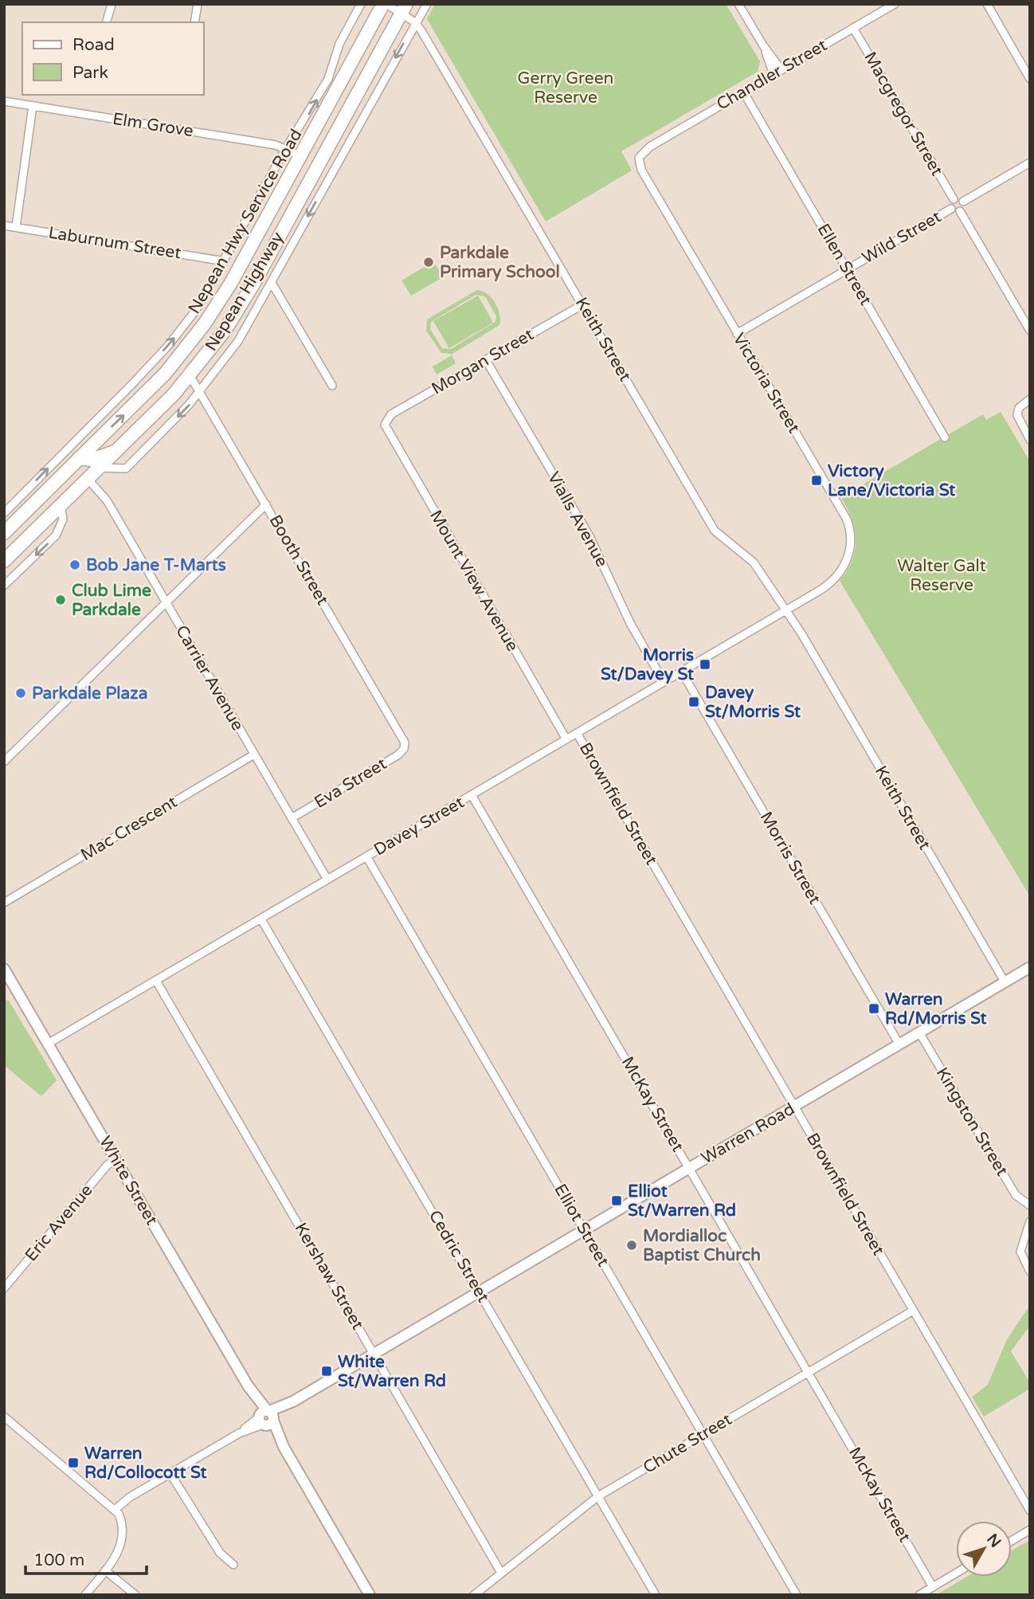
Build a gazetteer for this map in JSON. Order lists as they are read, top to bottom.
{
  "streets": {
    "highway": ["Nepean Highway"],
    "street": [
      "Chandler Street",
      "Macgregor Street",
      "Elm Grove",
      "Nepean Hwy Service Road",
      "Wild Street",
      "Laburnum Street",
      "Ellen Street",
      "Keith Street",
      "Morgan Street",
      "Victoria Street",
      "Vialls Avenue",
      "Booth Street",
      "Mount View Avenue",
      "Carrier Avenue",
      "Eva Street",
      "Brownfield Street",
      "Davey Street",
      "Mac Crescent",
      "Morris Street",
      "McKay Street",
      "Kingston Street",
      "Warren Road",
      "White Street",
      "Eric Avenue",
      "Elliot Street",
      "Cedric Street",
      "Kershaw Street",
      "Chute Street"
    ]
  },
  "crossings": [
    ["Chandler Street", "Macgregor Street"],
    ["Chandler Street", "Ellen Street"],
    ["Chandler Street", "Victoria Street"],
    ["Elm Grove", "Nepean Hwy Service Road"],
    ["Elm Grove", "Nepean Highway"],
    ["Nepean Hwy Service Road", "Laburnum Street"],
    ["Wild Street", "Ellen Street"],
    ["Wild Street", "Victoria Street"],
    ["Nepean Highway", "Keith Street"],
    ["Nepean Highway", "Booth Street"],
    ["Nepean Highway", "Carrier Avenue"],
    ["Keith Street", "Morgan Street"],
    ["Keith Street", "Victoria Street"],
    ["Keith Street", "Davey Street"],
    ["Keith Street", "Warren Road"],
    ["Morgan Street", "Vialls Avenue"],
    ["Morgan Street", "Mount View Avenue"],
    ["Victoria Street", "Davey Street"],
    ["Vialls Avenue", "Davey Street"],
    ["Booth Street", "Eva Street"],
    ["Mount View Avenue", "Davey Street"],
    ["Carrier Avenue", "Eva Street"],
    ["Carrier Avenue", "Davey Street"],
    ["Carrier Avenue", "Mac Crescent"],
    ["Brownfield Street", "Davey Street"],
    ["Brownfield Street", "Warren Road"],
    ["Brownfield Street", "Chute Street"],
    ["Davey Street", "Morris Street"],
    ["Davey Street", "McKay Street"],
    ["Davey Street", "White Street"],
    ["Davey Street", "Elliot Street"],
    ["Davey Street", "Cedric Street"],
    ["Davey Street", "Kershaw Street"],
    ["Morris Street", "Warren Road"],
    ["McKay Street", "Warren Road"],
    ["McKay Street", "Chute Street"],
    ["Kingston Street", "Warren Road"],
    ["Warren Road", "White Street"],
    ["Warren Road", "Elliot Street"],
    ["Warren Road", "Cedric Street"],
    ["Warren Road", "Kershaw Street"],
    ["White Street", "Eric Avenue"],
    ["Elliot Street", "Chute Street"],
    ["Cedric Street", "Chute Street"],
    ["Kershaw Street", "Chute Street"]
  ],
  "parks": ["Gerry Green Reserve", "Walter Galt Reserve"],
  "places": {
    "other": [
      "Parkdale Primary School",
      "Bob Jane T-Marts",
      "Club Lime Parkdale",
      "Parkdale Plaza",
      "Mordialloc Baptist Church"
    ],
    "transit": [
      "Victory Lane/Victoria St",
      "Morris St/Davey St",
      "Davey St/Morris St",
      "Warren Rd/Morris St",
      "Elliot St/Warren Rd",
      "White St/Warren Rd",
      "Warren Rd/Collocott St"
    ]
  },
  "legend": ["Road", "Park"],
  "scale_bar": "100 m",
  "north": "top right"
}
